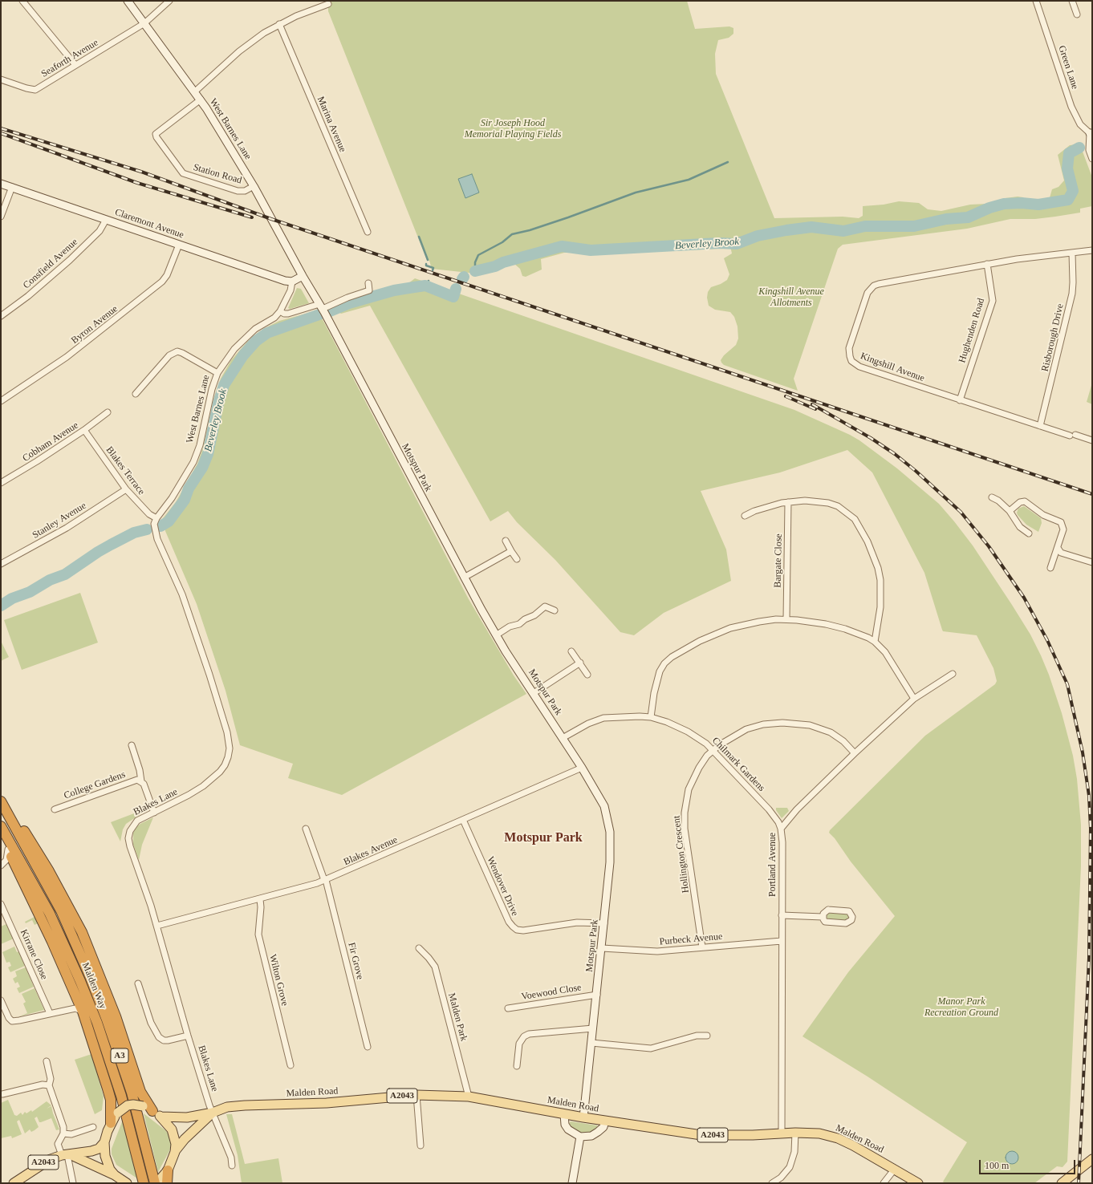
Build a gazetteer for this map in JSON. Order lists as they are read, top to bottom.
{
  "streets": {
    "highway": ["Malden Way", "A3"],
    "main road": ["Malden Road", "A2043"],
    "street": [
      "Seaforth Avenue",
      "Green Lane",
      "Marina Avenue",
      "West Barnes Lane",
      "Station Road",
      "Claremont Avenue",
      "Consfield Avenue",
      "Byron Avenue",
      "Hughenden Road",
      "Risborough Drive",
      "Kingshill Avenue",
      "Cobham Avenue",
      "Motspur Park",
      "Blakes Terrace",
      "Stanley Avenue",
      "Bargate Close",
      "Chilmark Gardens",
      "College Gardens",
      "Blakes Lane",
      "Blakes Avenue",
      "Hollington Crescent",
      "Portland Avenue",
      "Wendover Drive",
      "Purbeck Avenue",
      "Kirrane Close",
      "Fir Grove",
      "Wilton Grove",
      "Voewood Close",
      "Malden Park"
    ]
  },
  "crossings": [
    ["Seaforth Avenue", "West Barnes Lane"],
    ["West Barnes Lane", "Station Road"],
    ["West Barnes Lane", "Claremont Avenue"],
    ["West Barnes Lane", "Motspur Park"],
    ["West Barnes Lane", "Blakes Terrace"],
    ["West Barnes Lane", "Blakes Lane"],
    ["Claremont Avenue", "Consfield Avenue"],
    ["Claremont Avenue", "Byron Avenue"],
    ["Hughenden Road", "Kingshill Avenue"],
    ["Risborough Drive", "Kingshill Avenue"],
    ["Cobham Avenue", "Blakes Terrace"],
    ["Motspur Park", "Chilmark Gardens"],
    ["Motspur Park", "Blakes Avenue"],
    ["Motspur Park", "Wendover Drive"],
    ["Motspur Park", "Purbeck Avenue"],
    ["Motspur Park", "Voewood Close"],
    ["Motspur Park", "Malden Road"],
    ["Blakes Terrace", "Stanley Avenue"],
    ["Chilmark Gardens", "Hollington Crescent"],
    ["Chilmark Gardens", "Portland Avenue"],
    ["College Gardens", "Blakes Lane"],
    ["Blakes Lane", "Blakes Avenue"],
    ["Blakes Lane", "Malden Road"],
    ["Blakes Avenue", "Wendover Drive"],
    ["Blakes Avenue", "Fir Grove"],
    ["Blakes Avenue", "Wilton Grove"],
    ["Hollington Crescent", "Portland Avenue"],
    ["Hollington Crescent", "Purbeck Avenue"],
    ["Portland Avenue", "Purbeck Avenue"],
    ["Portland Avenue", "Malden Road"],
    ["Malden Park", "Malden Road"]
  ],
  "districts": ["Motspur Park"],
  "water": ["Beverley Brook"],
  "parks": ["Sir Joseph Hood Memorial Playing Fields", "Kingshill Avenue Allotments", "Manor Park Recreation Ground"],
  "scale_bar": "100 m"
}
